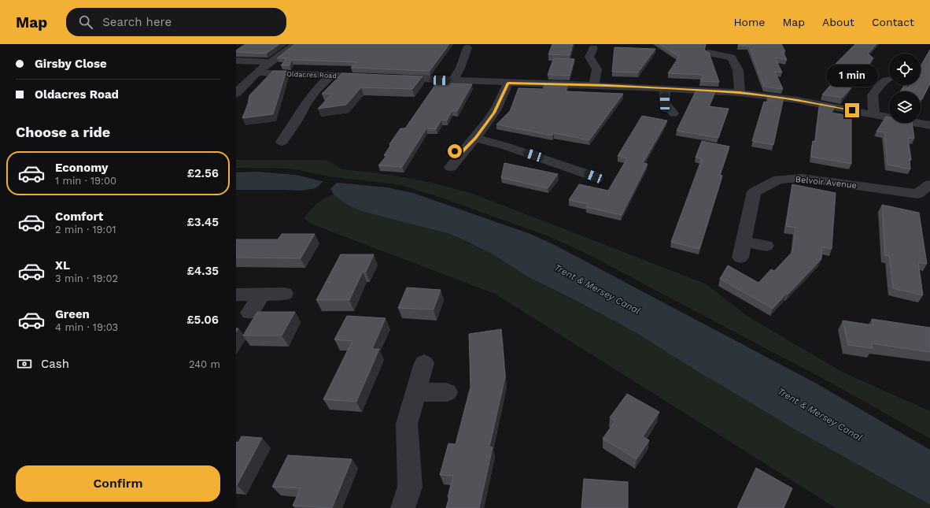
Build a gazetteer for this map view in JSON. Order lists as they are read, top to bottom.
{
  "streets": {
    "street": ["Oldacres Road", "Belvoir Avenue"]
  },
  "water": ["Trent & Mersey Canal"],
  "page": {
    "header": "Map",
    "search": "Search here",
    "nav": [
      "Home",
      "Map",
      "About",
      "Contact"
    ],
    "banner": ["Girsby Close", "Oldacres Road"],
    "bubble": "1 min",
    "heading": "Choose a ride",
    "list": [
      {
        "name": "Economy",
        "note": "1 min · 19:00",
        "value": "£2.56"
      },
      {
        "name": "Comfort",
        "note": "2 min · 19:01",
        "value": "£3.45"
      },
      {
        "name": "XL",
        "note": "3 min · 19:02",
        "value": "£4.35"
      },
      {
        "name": "Green",
        "note": "4 min · 19:03",
        "value": "£5.06"
      }
    ],
    "pay": ["Cash", "240 m"],
    "buttons": "Confirm"
  }
}
